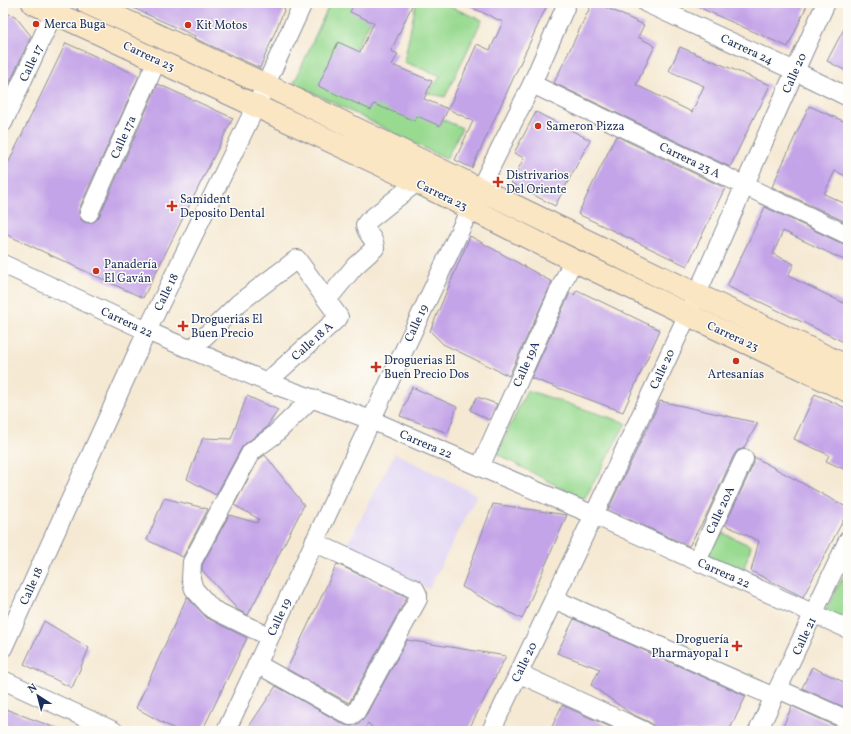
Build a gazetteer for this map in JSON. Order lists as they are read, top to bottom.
{
  "streets": {
    "street": [
      "Carrera 24",
      "Carrera 23",
      "Calle 17",
      "Calle 20",
      "Calle 17a",
      "Carrera 23 A",
      "Calle 18",
      "Carrera 22",
      "Calle 19",
      "Calle 18 A",
      "Calle 19A",
      "Calle 20A",
      "Calle 21"
    ]
  },
  "crossings": [
    ["Carrera 24", "Calle 20"],
    ["Carrera 23", "Calle 17"],
    ["Carrera 23", "Calle 20"],
    ["Carrera 23", "Calle 17a"],
    ["Carrera 23", "Calle 18"],
    ["Carrera 23", "Calle 19"],
    ["Carrera 23", "Calle 19A"],
    ["Calle 20", "Carrera 23 A"],
    ["Calle 20", "Carrera 22"],
    ["Carrera 23 A", "Calle 19"],
    ["Calle 18", "Carrera 22"],
    ["Carrera 22", "Calle 19"],
    ["Carrera 22", "Calle 18 A"],
    ["Carrera 22", "Calle 19A"],
    ["Carrera 22", "Calle 20A"],
    ["Carrera 22", "Calle 21"]
  ],
  "places": {
    "other": [
      "Merca Buga",
      "Kit Motos",
      "Sameron Pizza",
      "Panadería El Gaván",
      "Artesanías"
    ],
    "health": [
      "Distrivarios Del Oriente",
      "Samident Deposito Dental",
      "Droguerias El Buen Precio",
      "Droguerias El Buen Precio Dos",
      "Droguería Pharmayopal 1"
    ]
  },
  "north": "top left"
}
